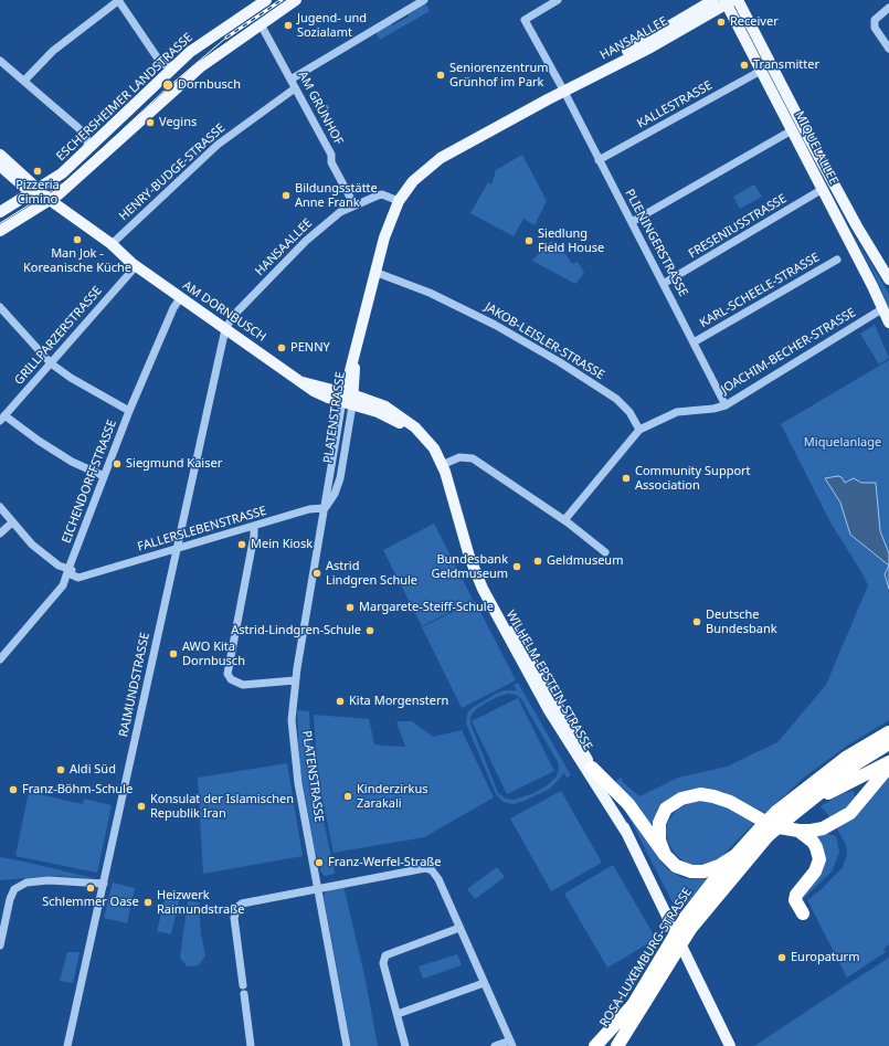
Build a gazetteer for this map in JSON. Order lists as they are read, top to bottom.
{
  "streets": {
    "highway": ["ROSA-LUXEMBURG-STRASSE"],
    "main road": [
      "HANSAALLEE",
      "ESCHERSHEIMER LANDSTRASSE",
      "MIQUELALLEE",
      "AM DORNBUSCH",
      "PLATENSTRASSE",
      "WILHELM-EPSTEIN-STRASSE"
    ],
    "street": [
      "KALLESTRASSE",
      "AM GRÜNHOF",
      "HENRY-BUDGE-STRASSE",
      "FRESENIUSSTRASSE",
      "PLIENINGERSTRASSE",
      "KARL-SCHEELE-STRASSE",
      "GRILLPARZERSTRASSE",
      "JAKOB-LEISLER-STRASSE",
      "JOACHIM-BECHER-STRASSE",
      "EICHENDORFFSTRASSE",
      "FALLERSLEBENSTRASSE",
      "RAIMUNDSTRASSE"
    ]
  },
  "crossings": [
    ["HANSAALLEE", "AM GRÜNHOF"],
    ["HANSAALLEE", "MIQUELALLEE"],
    ["HANSAALLEE", "PLIENINGERSTRASSE"],
    ["HANSAALLEE", "AM DORNBUSCH"],
    ["HANSAALLEE", "PLATENSTRASSE"],
    ["HANSAALLEE", "RAIMUNDSTRASSE"],
    ["KALLESTRASSE", "MIQUELALLEE"],
    ["KALLESTRASSE", "PLIENINGERSTRASSE"],
    ["AM GRÜNHOF", "HENRY-BUDGE-STRASSE"],
    ["MIQUELALLEE", "FRESENIUSSTRASSE"],
    ["MIQUELALLEE", "JOACHIM-BECHER-STRASSE"],
    ["HENRY-BUDGE-STRASSE", "AM DORNBUSCH"],
    ["FRESENIUSSTRASSE", "PLIENINGERSTRASSE"],
    ["PLIENINGERSTRASSE", "KARL-SCHEELE-STRASSE"],
    ["PLIENINGERSTRASSE", "JOACHIM-BECHER-STRASSE"],
    ["AM DORNBUSCH", "GRILLPARZERSTRASSE"],
    ["AM DORNBUSCH", "PLATENSTRASSE"],
    ["AM DORNBUSCH", "EICHENDORFFSTRASSE"],
    ["AM DORNBUSCH", "WILHELM-EPSTEIN-STRASSE"],
    ["AM DORNBUSCH", "RAIMUNDSTRASSE"],
    ["JAKOB-LEISLER-STRASSE", "JOACHIM-BECHER-STRASSE"],
    ["JAKOB-LEISLER-STRASSE", "PLATENSTRASSE"],
    ["PLATENSTRASSE", "FALLERSLEBENSTRASSE"],
    ["EICHENDORFFSTRASSE", "FALLERSLEBENSTRASSE"],
    ["FALLERSLEBENSTRASSE", "RAIMUNDSTRASSE"]
  ],
  "parks": ["Miquelanlage"],
  "places": [
    "Receiver",
    "Jugend- und Sozialamt",
    "Transmitter",
    "Seniorenzentrum Grünhof im Park",
    "Dornbusch",
    "Vegins",
    "Pizzeria Cimino",
    "Bildungsstätte Anne Frank",
    "Man Jok - Koreanische Küche",
    "Siedlung Field House",
    "PENNY",
    "Siegmund Kaiser",
    "Community Support Association",
    "Mein Kiosk",
    "Geldmuseum",
    "Bundesbank Geldmuseum",
    "Astrid Lindgren Schule",
    "Margarete-Steiff-Schule",
    "Deutsche Bundesbank",
    "Astrid-Lindgren-Schule",
    "AWO Kita Dornbusch",
    "Kita Morgenstern",
    "Aldi Süd",
    "Franz-Böhm-Schule",
    "Kinderzirkus Zarakali",
    "Konsulat der Islamischen Republik Iran",
    "Franz-Werfel-Straße",
    "Schlemmer Oase",
    "Heizwerk Raimundstraße",
    "Europaturm"
  ]
}
